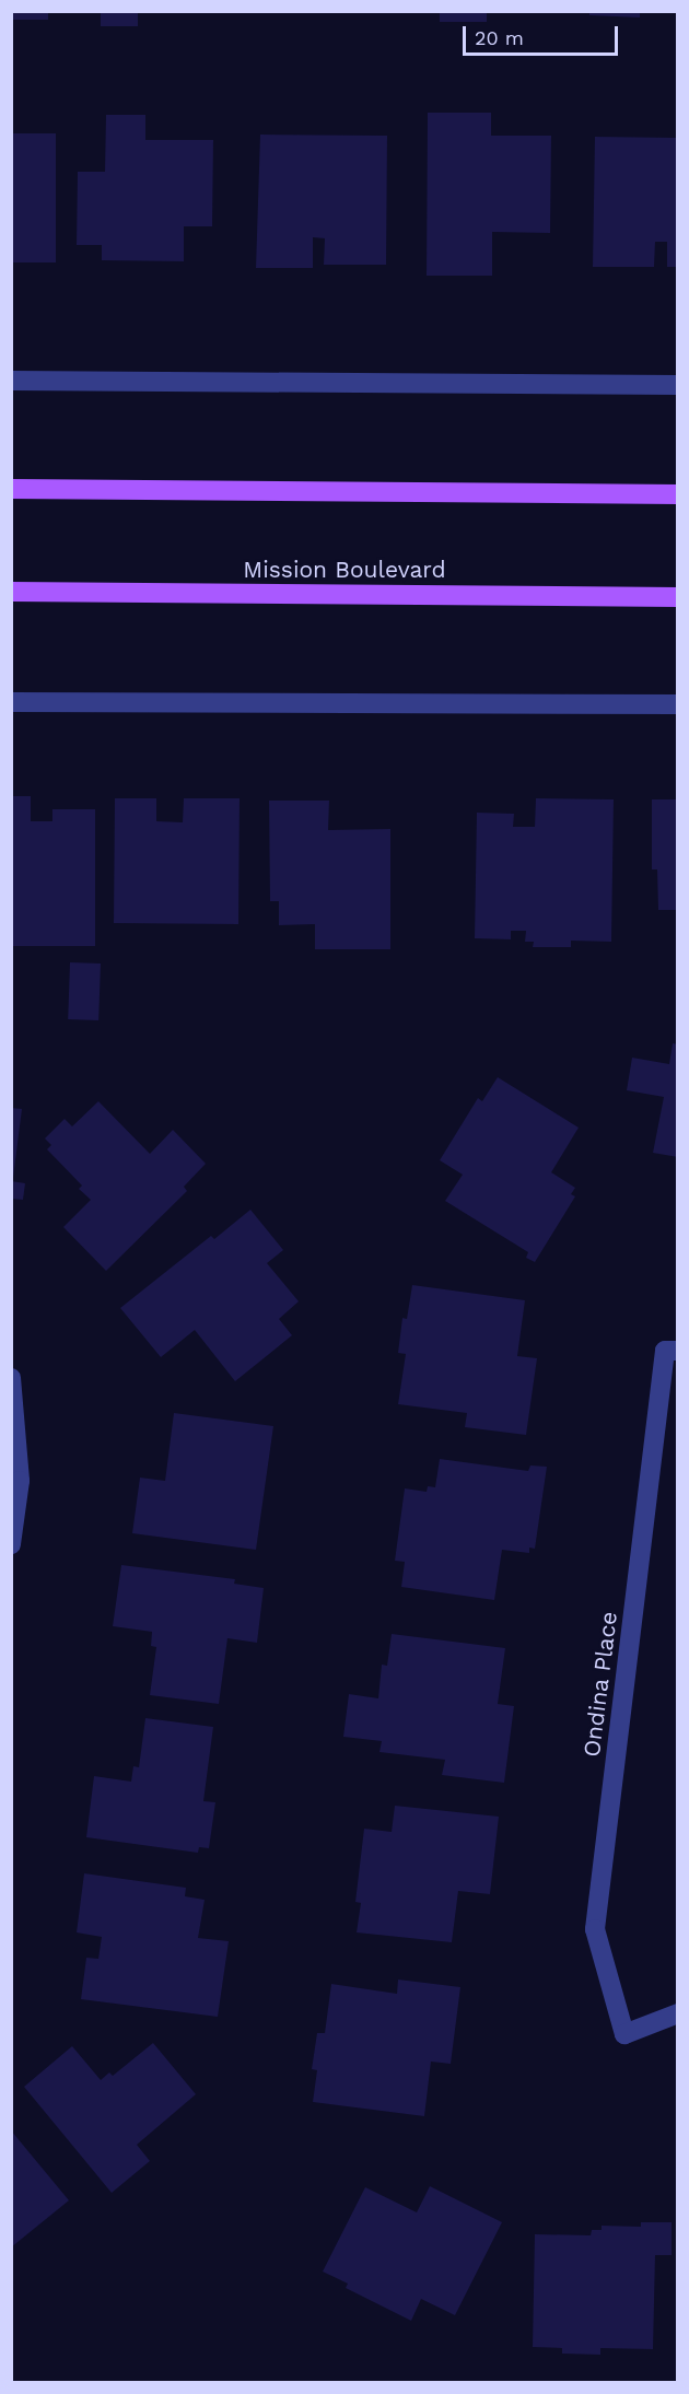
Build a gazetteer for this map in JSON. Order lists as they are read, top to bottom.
{
  "streets": {
    "main road": ["Mission Boulevard"],
    "street": ["Ondina Place"]
  },
  "scale_bar": "20 m"
}
